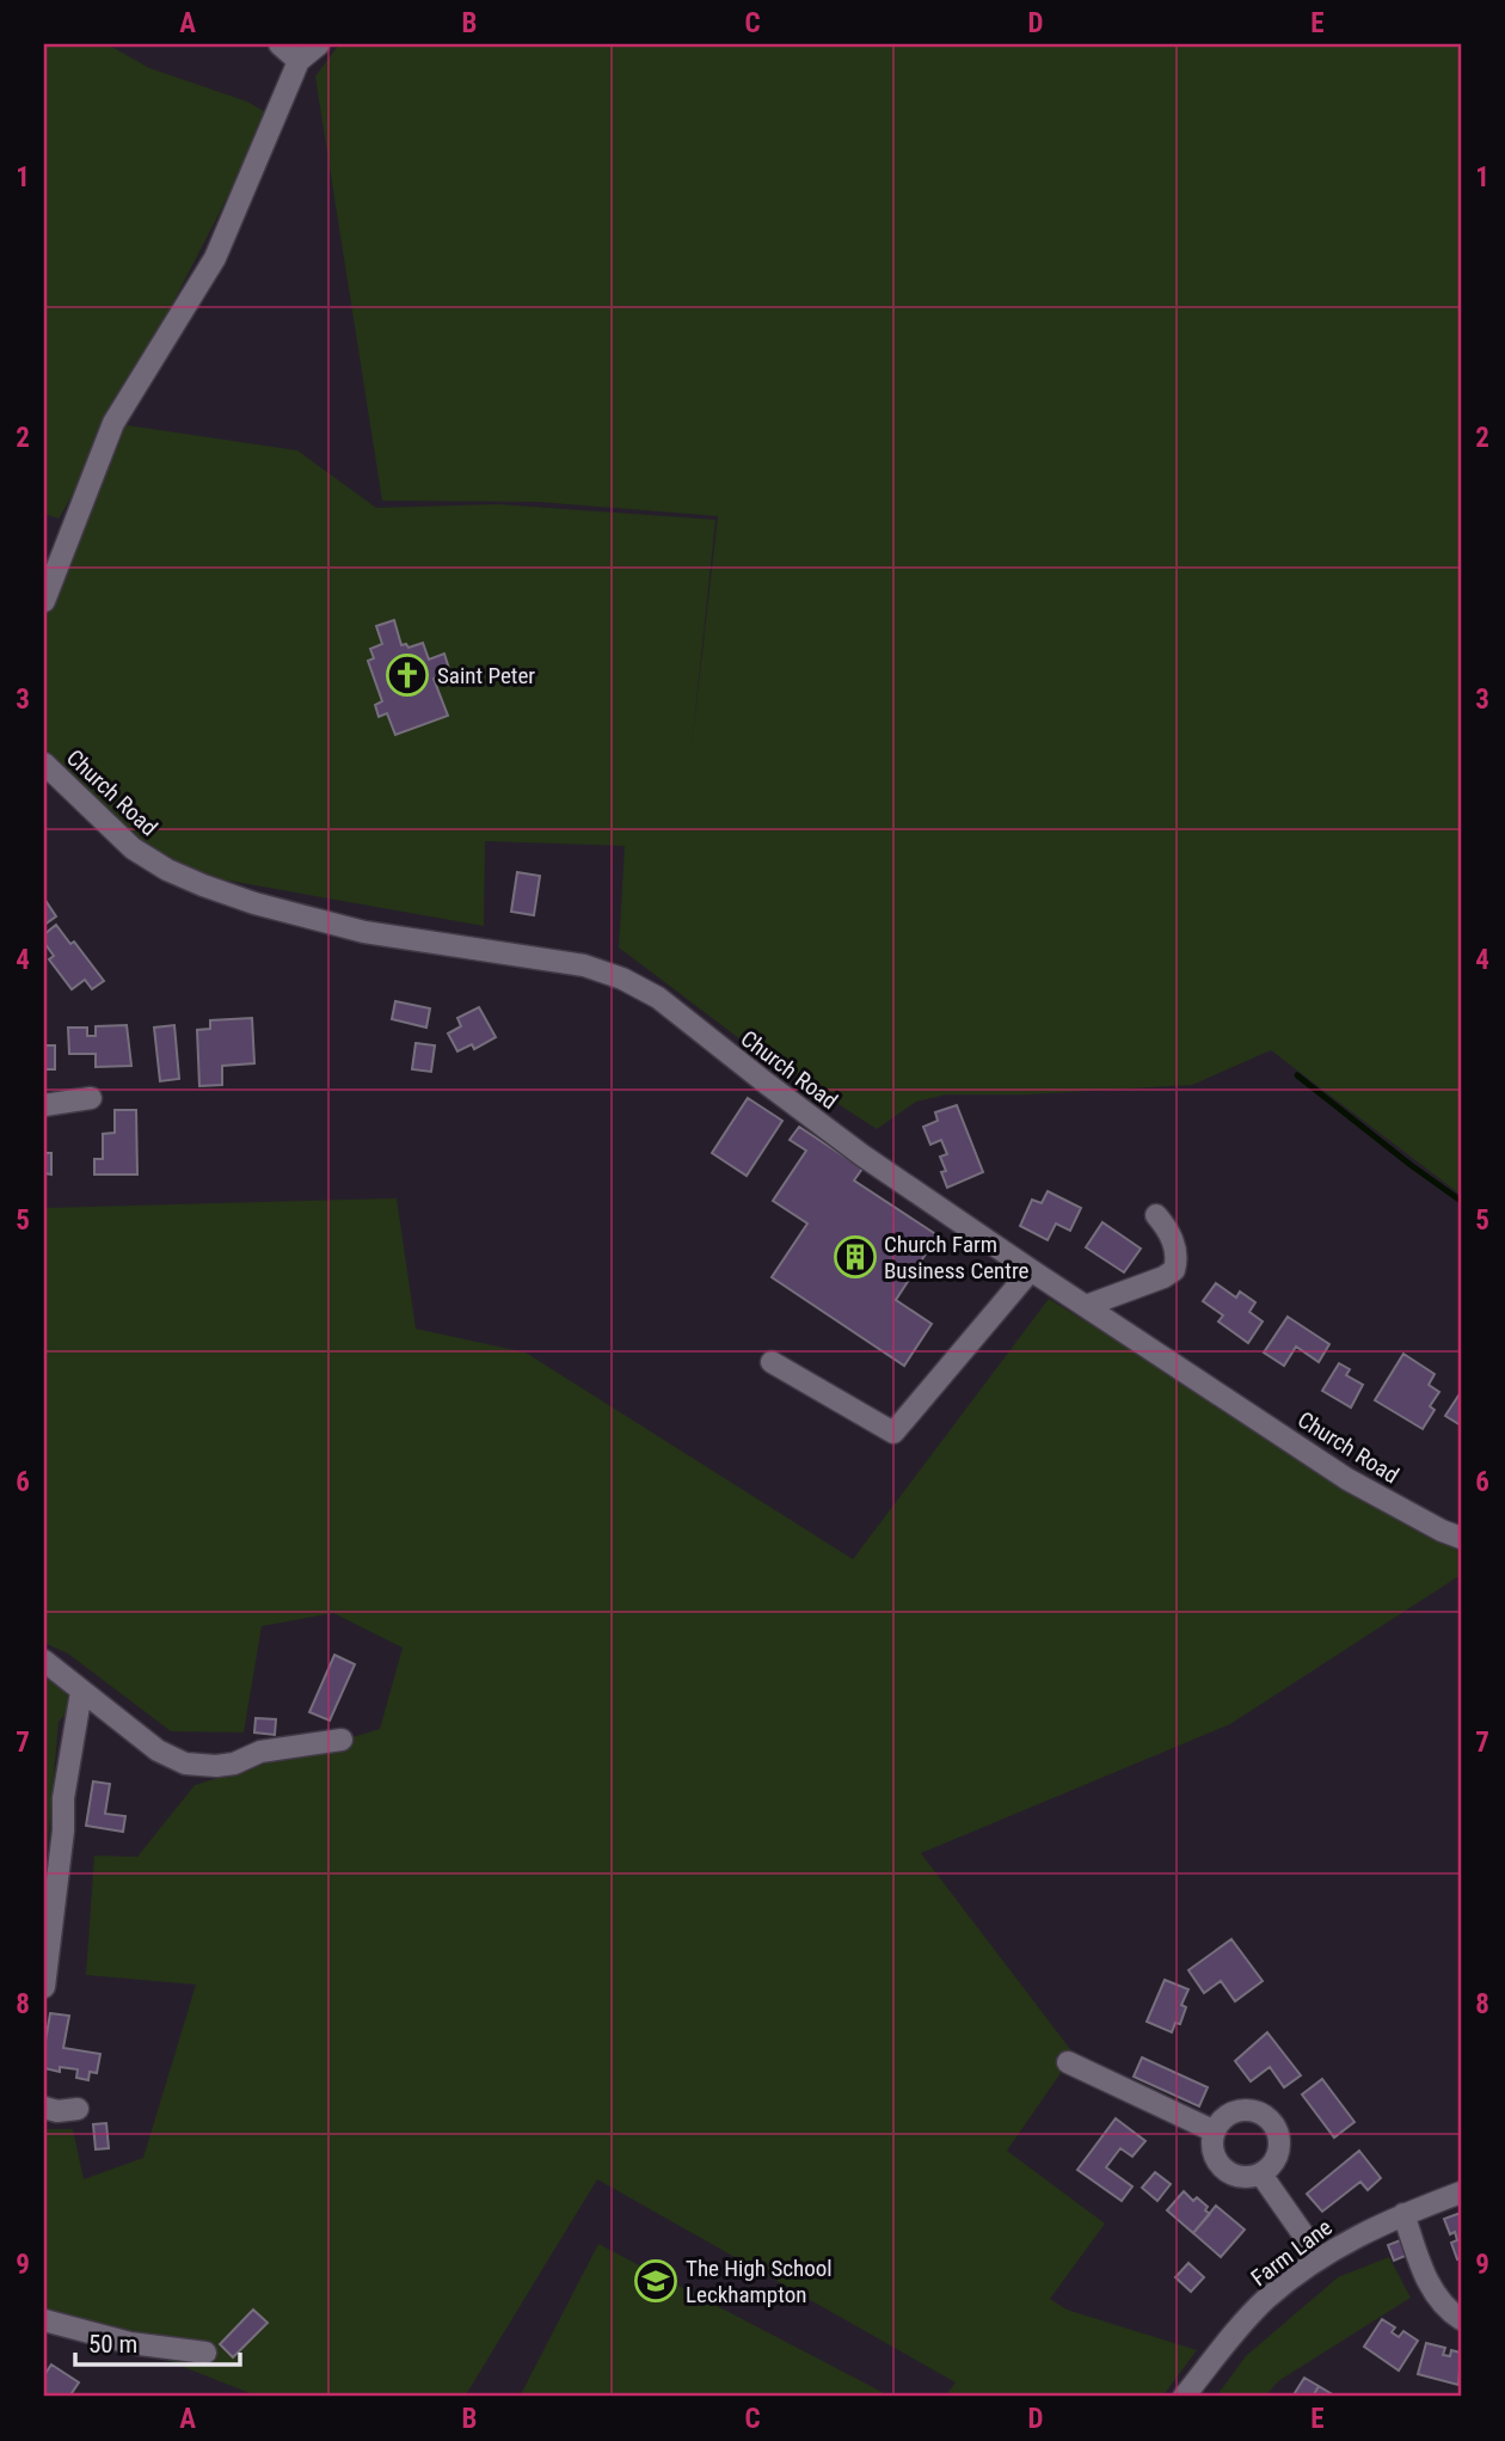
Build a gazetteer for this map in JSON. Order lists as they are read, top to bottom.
{
  "streets": {
    "street": ["Church Road", "Farm Lane"]
  },
  "places": {
    "church": ["Saint Peter"],
    "building": ["Church Farm Business Centre"],
    "school or university": ["The High School Leckhampton"]
  },
  "scale_bar": "50 m",
  "grid": {
    "columns": [
      "A",
      "B",
      "C",
      "D",
      "E"
    ],
    "rows": [
      "1",
      "2",
      "3",
      "4",
      "5",
      "6",
      "7",
      "8",
      "9"
    ]
  }
}
